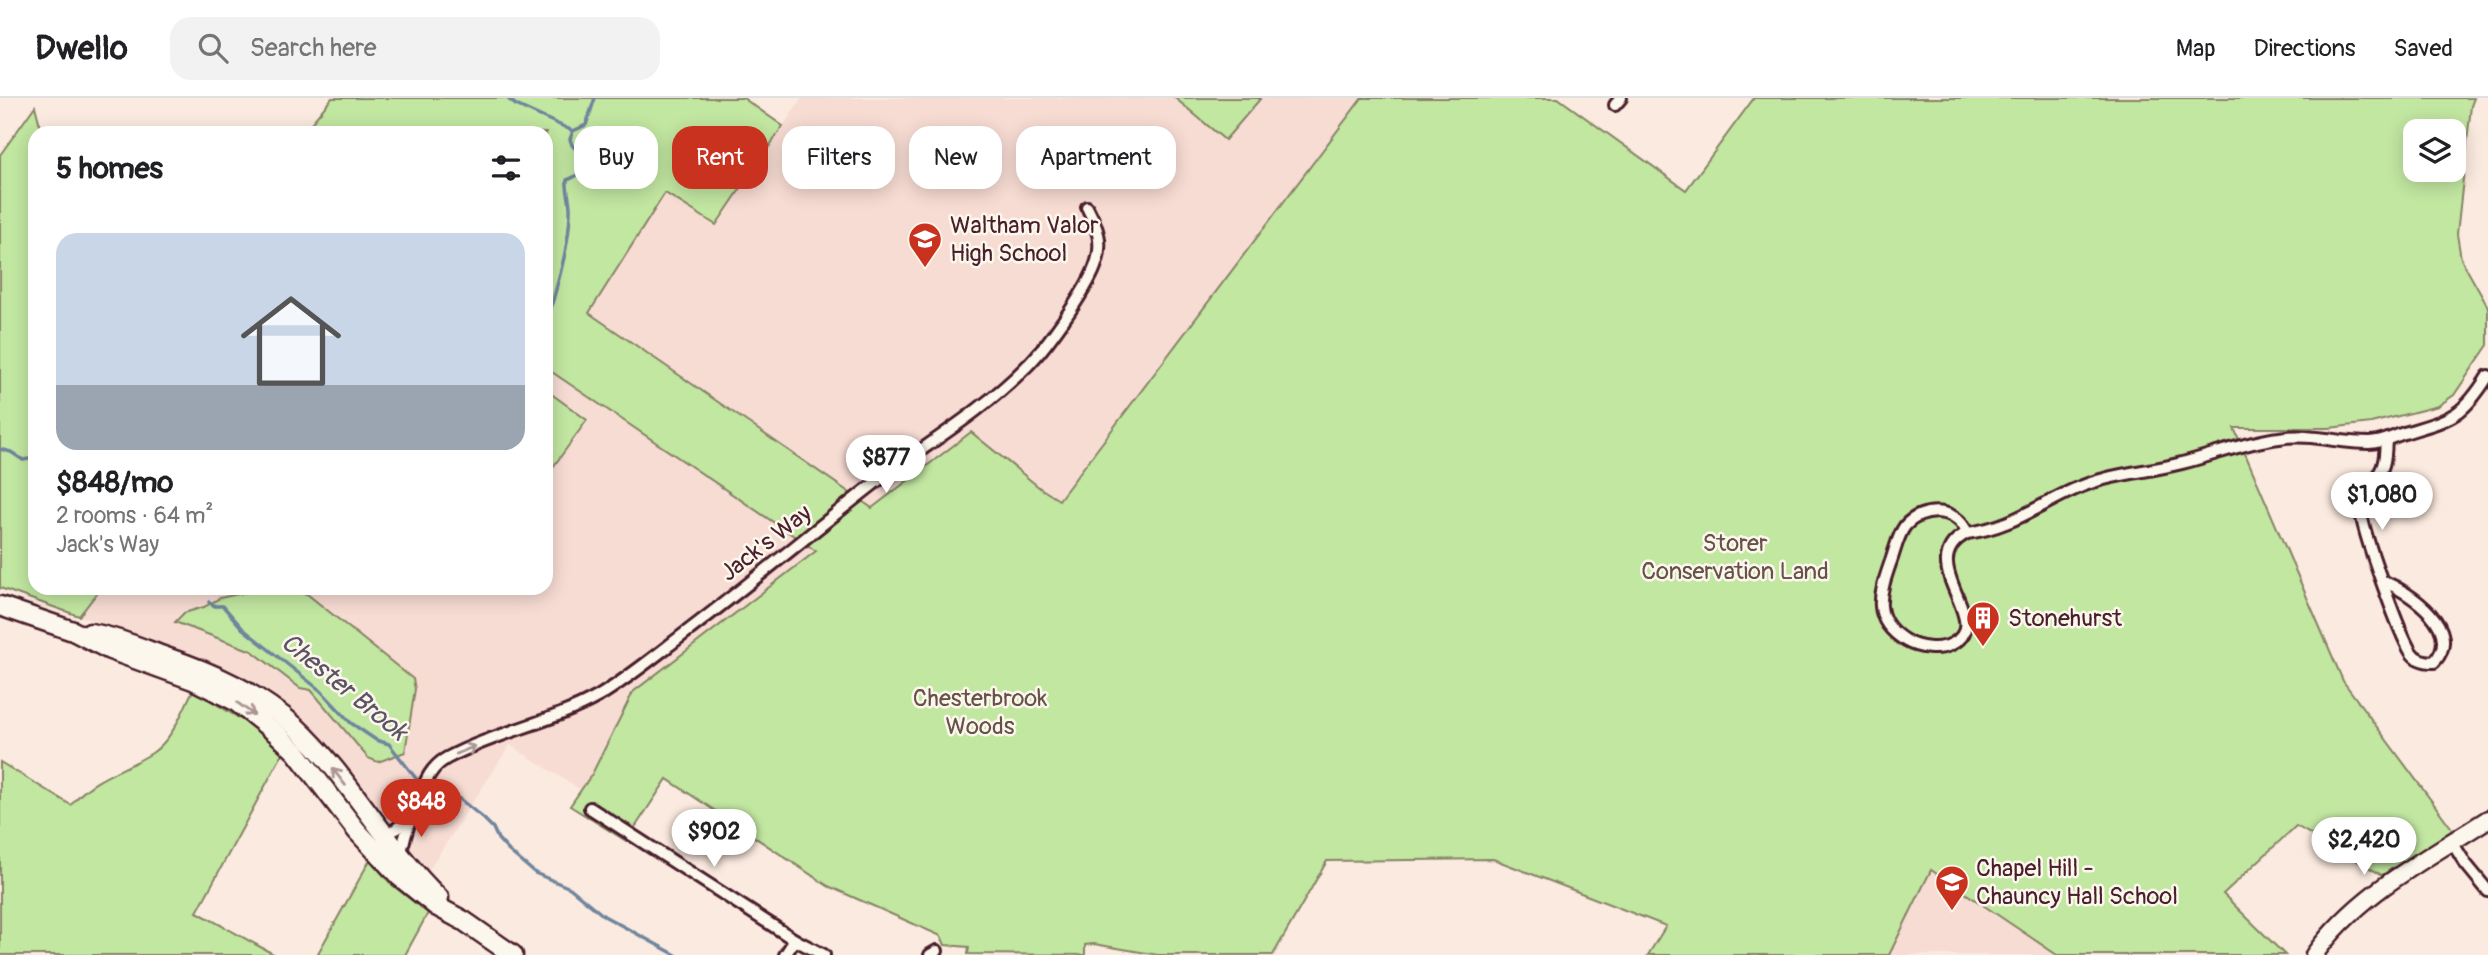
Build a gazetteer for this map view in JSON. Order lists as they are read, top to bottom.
{
  "streets": {
    "street": ["Jack's Way"]
  },
  "one_way": ["Jack's Way"],
  "water": ["Chester Brook"],
  "parks": ["Storer Conservation Land", "Chesterbrook Woods"],
  "places": {
    "school or university": ["Waltham Valor High School", "Chapel Hill - Chauncy Hall School"],
    "building": ["Stonehurst"]
  },
  "page": {
    "header": "Dwello",
    "search": "Search here",
    "nav": ["Map", "Directions", "Saved"],
    "chip": [
      "Buy",
      "Rent",
      "Filters",
      "New",
      "Apartment"
    ],
    "heading": "5 homes",
    "list": [
      {
        "name": "$848/mo",
        "note": "2 rooms · 64 m² · Jack's Way"
      }
    ],
    "price": [
      "$877",
      "$1,080",
      "$848",
      "$902",
      "$2,420"
    ]
  }
}
